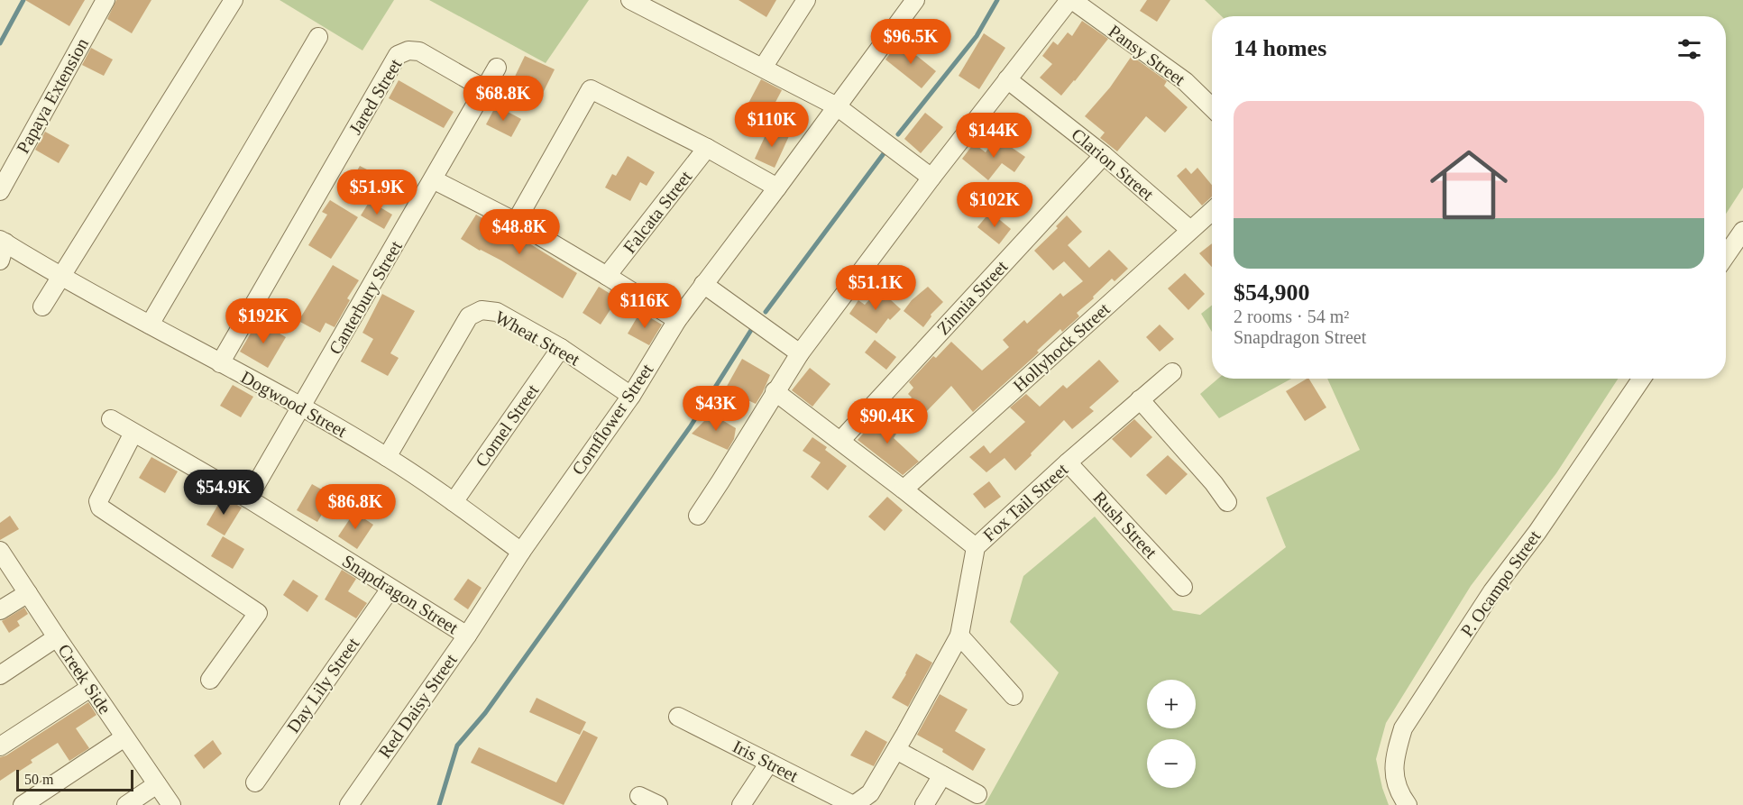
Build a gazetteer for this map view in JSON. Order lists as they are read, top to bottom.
{
  "streets": {
    "street": [
      "Pansy Street",
      "Papaya Extension",
      "Jared Street",
      "Clarion Street",
      "Falcata Street",
      "Canterbury Street",
      "Zinnia Street",
      "Wheat Street",
      "Hollyhock Street",
      "Dogwood Street",
      "Cornflower Street",
      "Cornel Street",
      "Fox Tail Street",
      "Rush Street",
      "P. Ocampo Street",
      "Snapdragon Street",
      "Creek Side",
      "Day Lily Street",
      "Red Daisy Street",
      "Iris Street"
    ]
  },
  "crossings": [
    ["Jared Street", "Canterbury Street"],
    ["Jared Street", "Dogwood Street"],
    ["Clarion Street", "Zinnia Street"],
    ["Clarion Street", "Hollyhock Street"],
    ["Canterbury Street", "Dogwood Street"],
    ["Canterbury Street", "Snapdragon Street"],
    ["Wheat Street", "Dogwood Street"],
    ["Wheat Street", "Cornflower Street"],
    ["Wheat Street", "Cornel Street"],
    ["Dogwood Street", "Cornflower Street"],
    ["Dogwood Street", "Cornel Street"],
    ["Dogwood Street", "Red Daisy Street"],
    ["Cornflower Street", "Red Daisy Street"],
    ["Fox Tail Street", "Rush Street"],
    ["Fox Tail Street", "Iris Street"],
    ["Snapdragon Street", "Day Lily Street"],
    ["Snapdragon Street", "Red Daisy Street"]
  ],
  "scale_bar": "50 m",
  "page": {
    "heading": "14 homes",
    "price": [
      "$96.5K",
      "$68.8K",
      "$110K",
      "$144K",
      "$51.9K",
      "$102K",
      "$48.8K",
      "$51.1K",
      "$116K",
      "$192K",
      "$43K",
      "$90.4K",
      "$54.9K",
      "$86.8K"
    ],
    "list": [
      {
        "name": "$54,900",
        "note": "2 rooms · 54 m² · Snapdragon Street"
      }
    ],
    "map_buttons": ["+", "−"],
    "scale": "50 m"
  }
}
